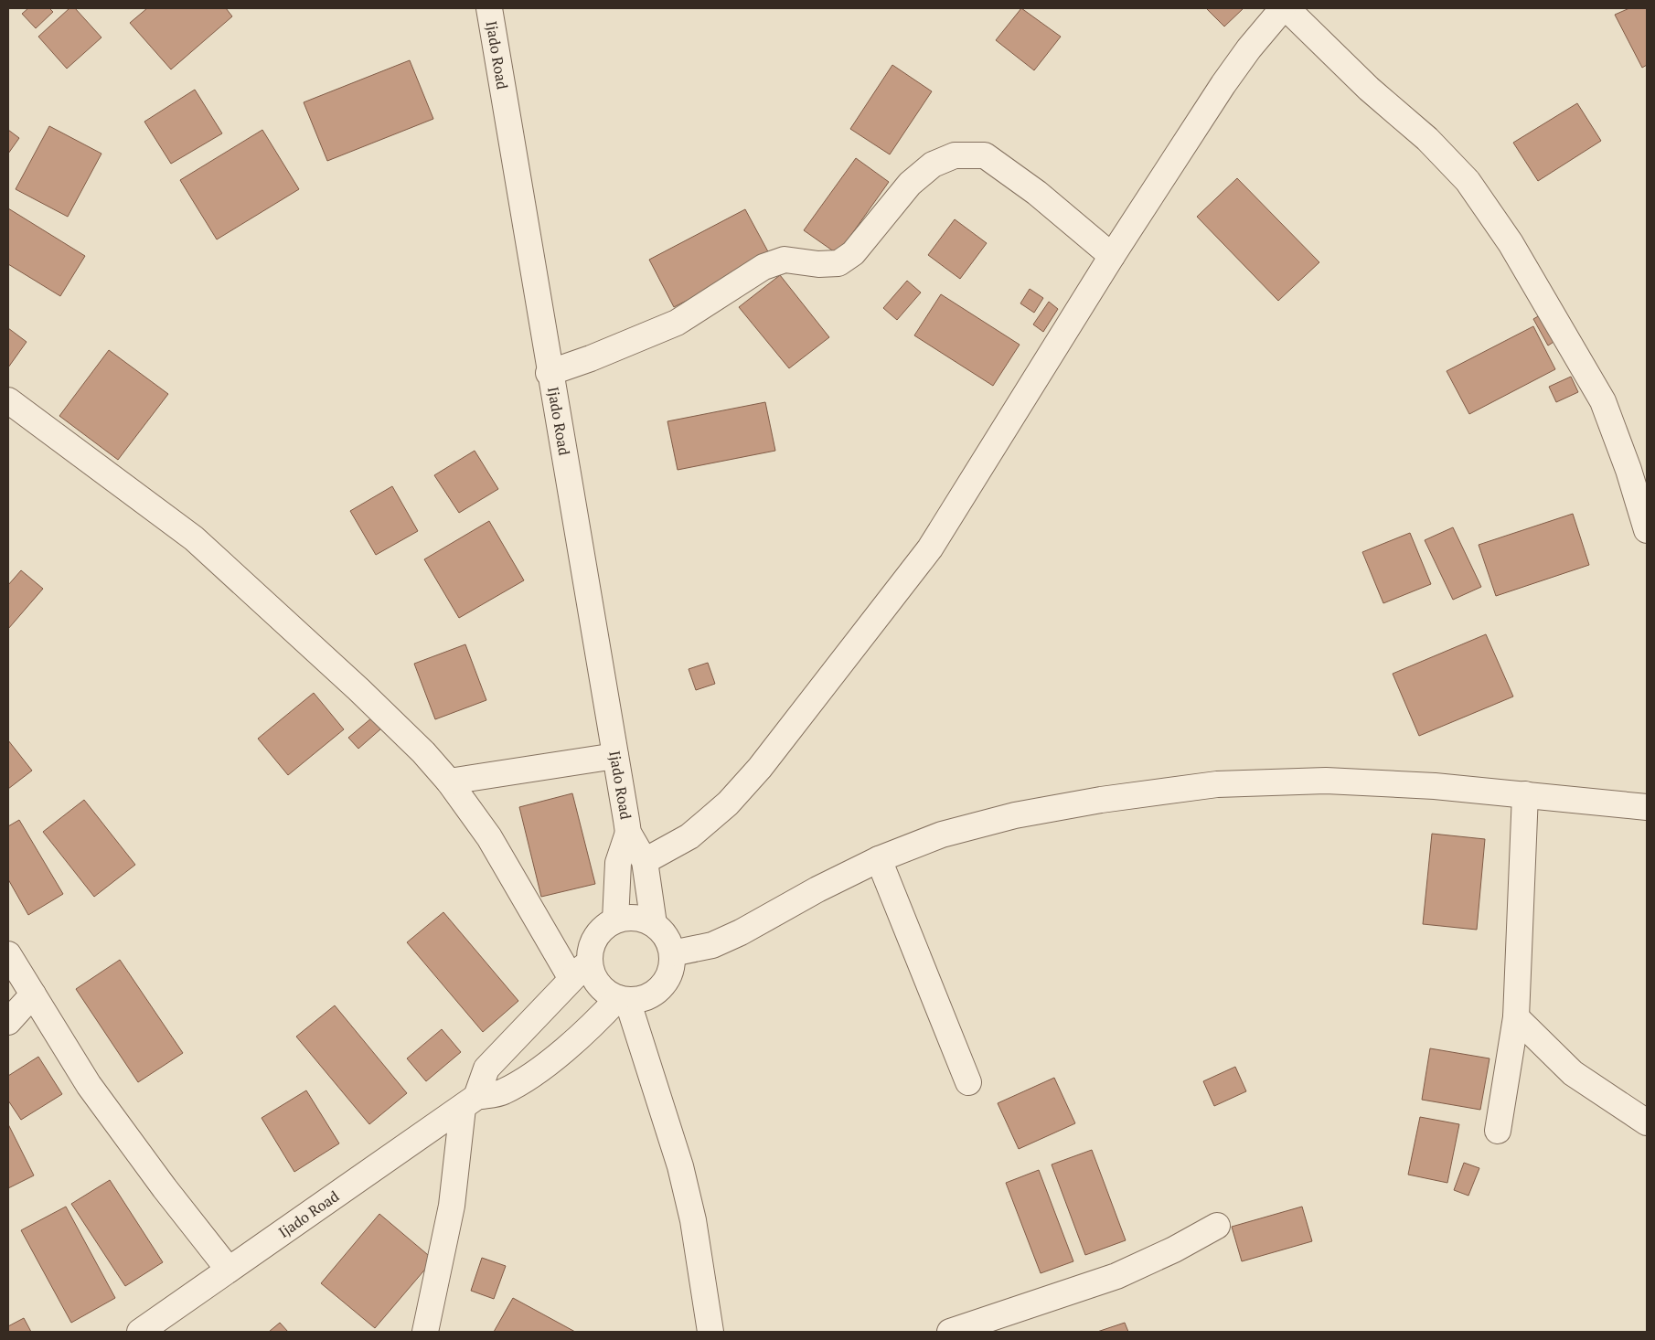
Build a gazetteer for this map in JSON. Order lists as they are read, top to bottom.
{
  "streets": {
    "street": ["Ijado Road"]
  }
}
